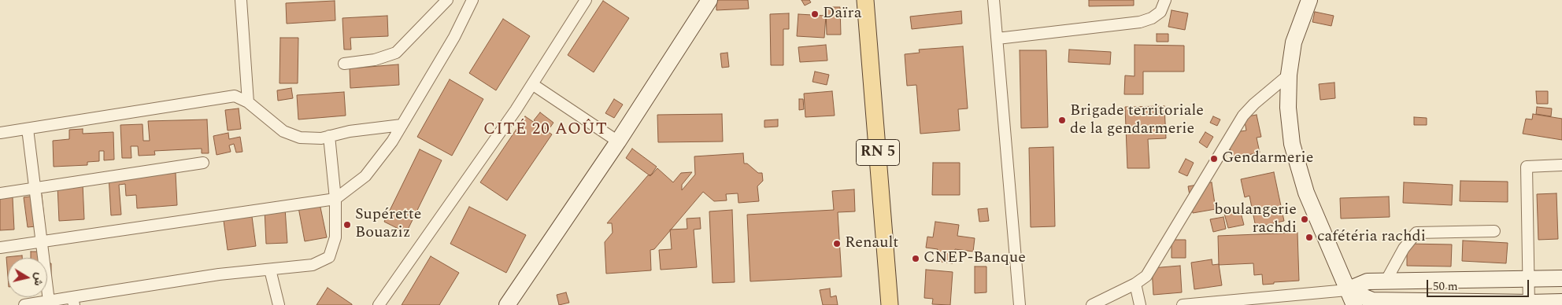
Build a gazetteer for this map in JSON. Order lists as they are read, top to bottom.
{
  "streets": {
    "main road": ["RN 5"]
  },
  "districts": ["CITÉ 20 AOÛT"],
  "places": [
    "Daïra",
    "Brigade territoriale de la gendarmerie",
    "Gendarmerie",
    "boulangerie rachdi",
    "Supérette Bouaziz",
    "cafétéria rachdi",
    "Renault",
    "CNEP-Banque"
  ],
  "scale_bar": "50 m",
  "north": "right"
}
